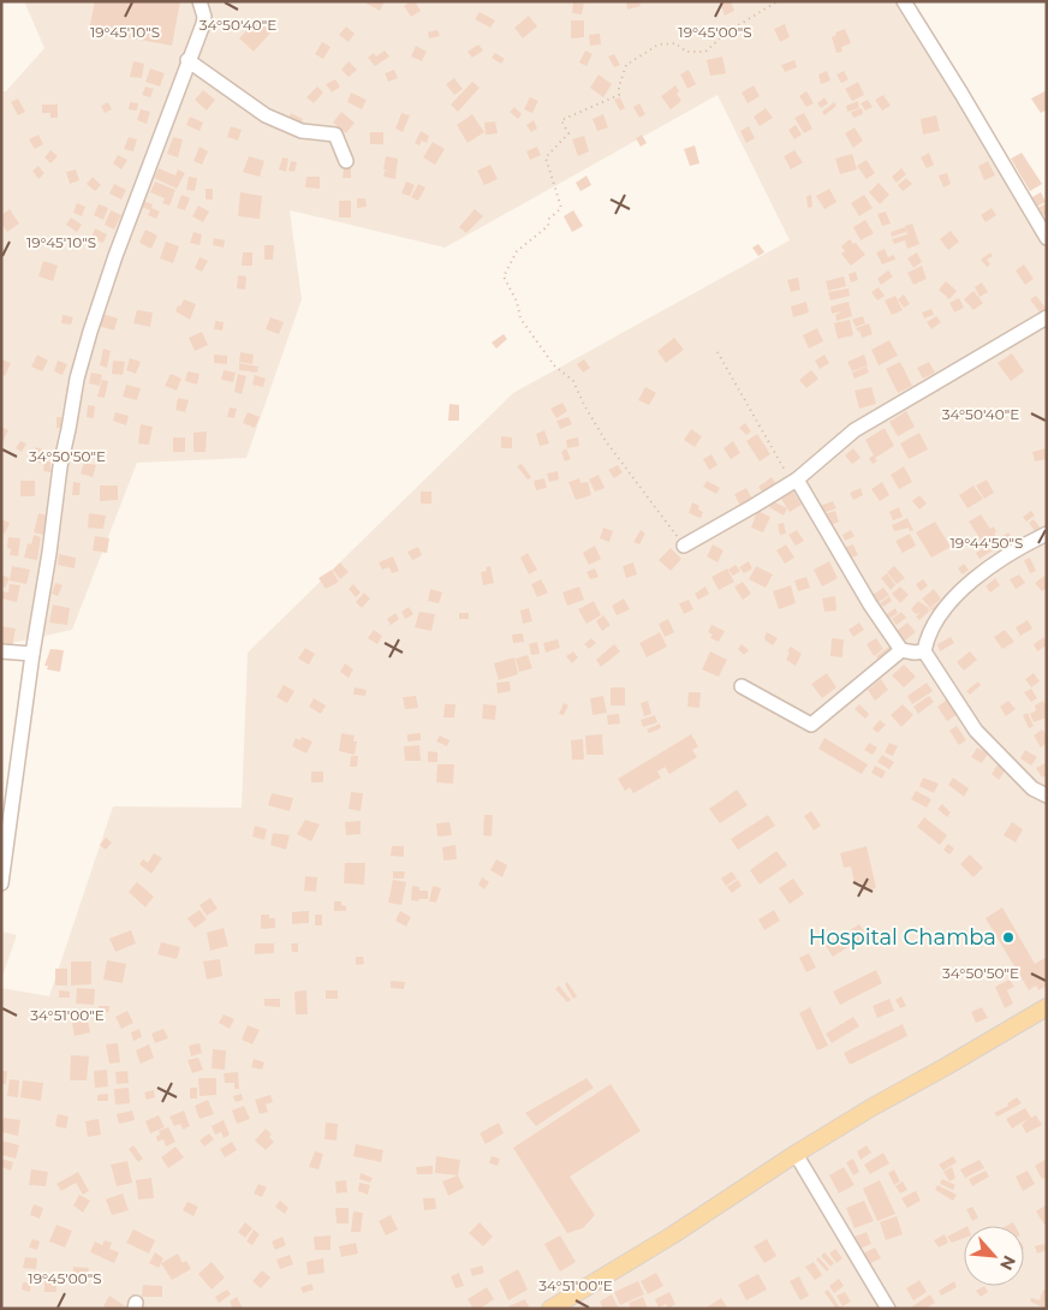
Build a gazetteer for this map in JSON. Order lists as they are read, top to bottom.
{
  "places": ["Hospital Chamba"],
  "north": "bottom right",
  "coordinates": [
    "34°50'40\"E",
    "19°45'10\"S",
    "19°45'00\"S",
    "34°50'50\"E",
    "19°44'50\"S",
    "34°51'00\"E"
  ]
}
